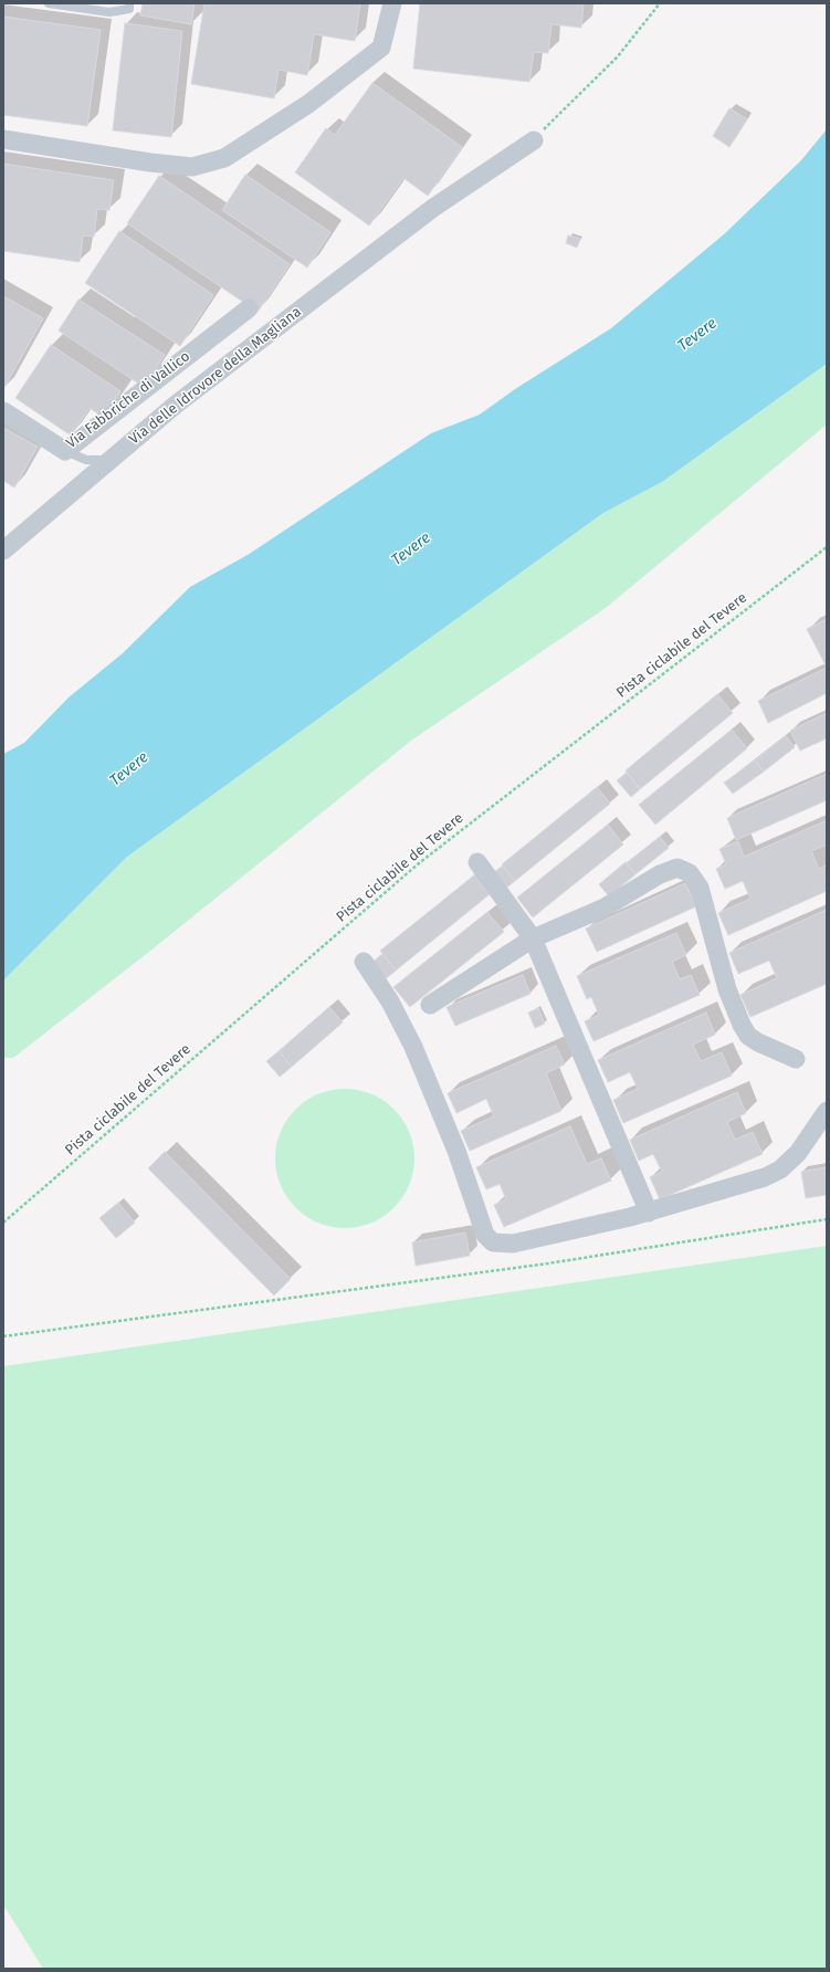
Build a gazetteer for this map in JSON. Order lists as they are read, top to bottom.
{
  "streets": {
    "street": ["Via delle Idrovore della Magliana", "Via Fabbriche di Vallico"],
    "path": ["Pista ciclabile del Tevere"]
  },
  "water": ["Tevere"]
}
